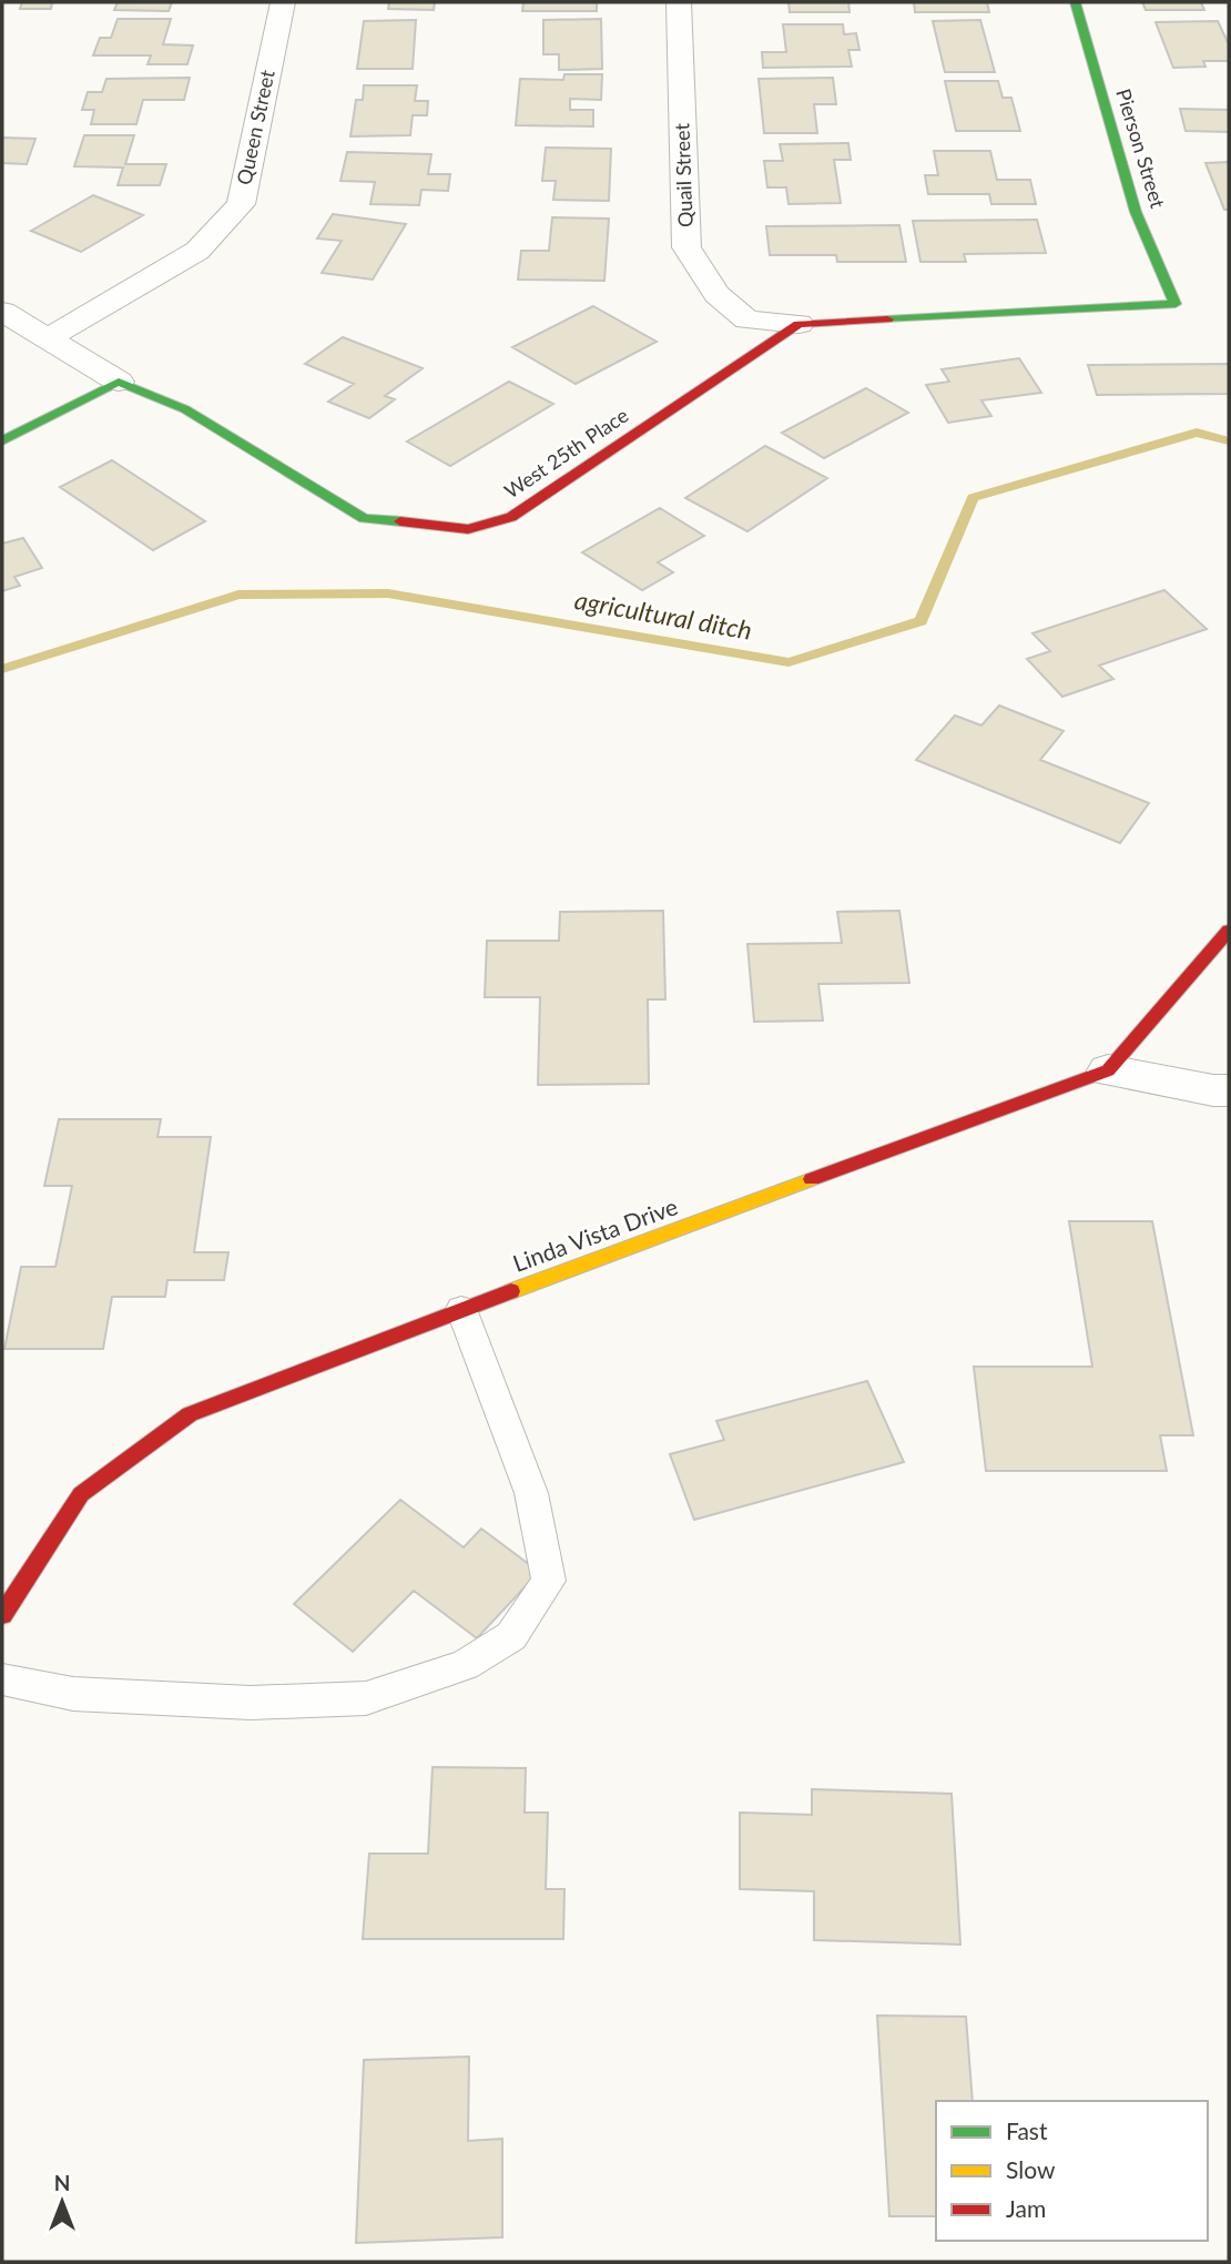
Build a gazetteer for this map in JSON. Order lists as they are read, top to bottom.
{
  "streets": {
    "street": [
      "Queen Street",
      "Pierson Street",
      "Quail Street",
      "West 25th Place",
      "Linda Vista Drive"
    ]
  },
  "crossings": [
    ["Pierson Street", "Quail Street"],
    ["Pierson Street", "West 25th Place"],
    ["Quail Street", "West 25th Place"]
  ],
  "water": ["agricultural ditch"],
  "legend": ["Fast", "Slow", "Jam"],
  "north": "top"
}
